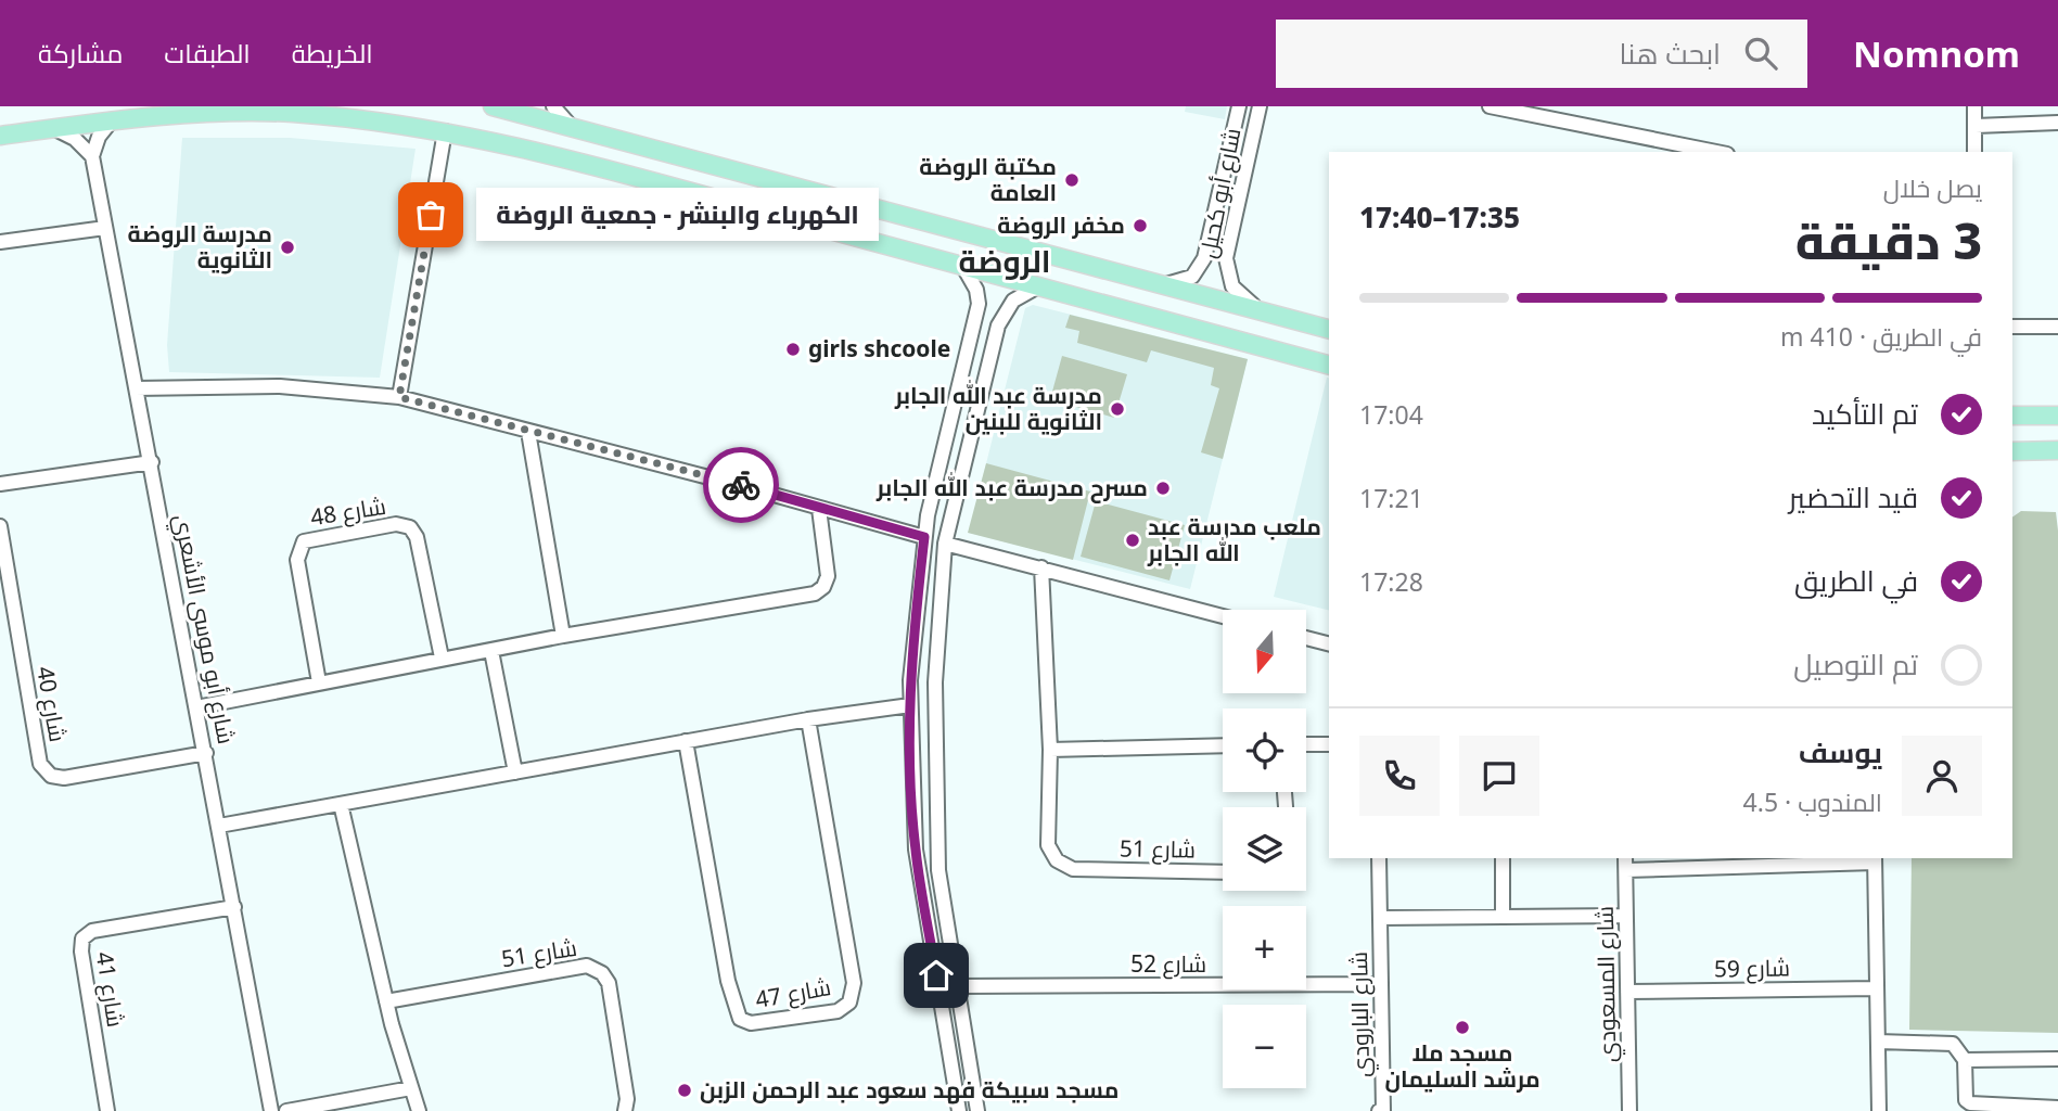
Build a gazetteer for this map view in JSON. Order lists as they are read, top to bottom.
{
  "streets": {
    "street": [
      "شارع أبو كحيل",
      "شارع 48",
      "شارع أبو موسى الأشعري",
      "شارع 40",
      "شارع 51",
      "شارع 52",
      "شارع 59",
      "شارع المسعودي",
      "شارع 41",
      "شارع 47",
      "شارع البارودي"
    ]
  },
  "crossings": [
    ["شارع أبو موسى الأشعري", "شارع 40"],
    ["شارع أبو موسى الأشعري", "شارع 41"],
    ["شارع 52", "شارع البارودي"],
    ["شارع 59", "شارع المسعودي"],
    ["شارع المسعودي", "شارع البارودي"]
  ],
  "districts": ["الروضة"],
  "places": [
    "مكتبة الروضة العامة",
    "الكهرباء والبنشر - جمعية الروضة",
    "مخفر الروضة",
    "مدرسة الروضة الثانوية",
    "girls shcoole",
    "مدرسة عبد الله الجابر الثانوية للبنين",
    "مسرح مدرسة عبد الله الجابر",
    "ملعب مدرسة عبد الله الجابر",
    "مسجد ملا مرشد السليمان",
    "مسجد سبيكة فهد سعود عبد الرحمن الزبن"
  ],
  "north": "bottom",
  "page": {
    "header": "Nomnom",
    "search": "ابحث هنا",
    "nav": ["الخريطة", "الطبقات", "مشاركة"],
    "heading": ["3 دقيقة", "يصل خلال", "17:35–17:40"],
    "panel": ["يوسف", "المندوب · 4.5"],
    "bubble": "الكهرباء والبنشر - جمعية الروضة",
    "bar": "في الطريق · 410 m",
    "list": [
      ["تم التأكيد", "17:04"],
      ["قيد التحضير", "17:21"],
      ["في الطريق", "17:28"],
      "تم التوصيل"
    ],
    "map_buttons": ["+", "−"]
  }
}
